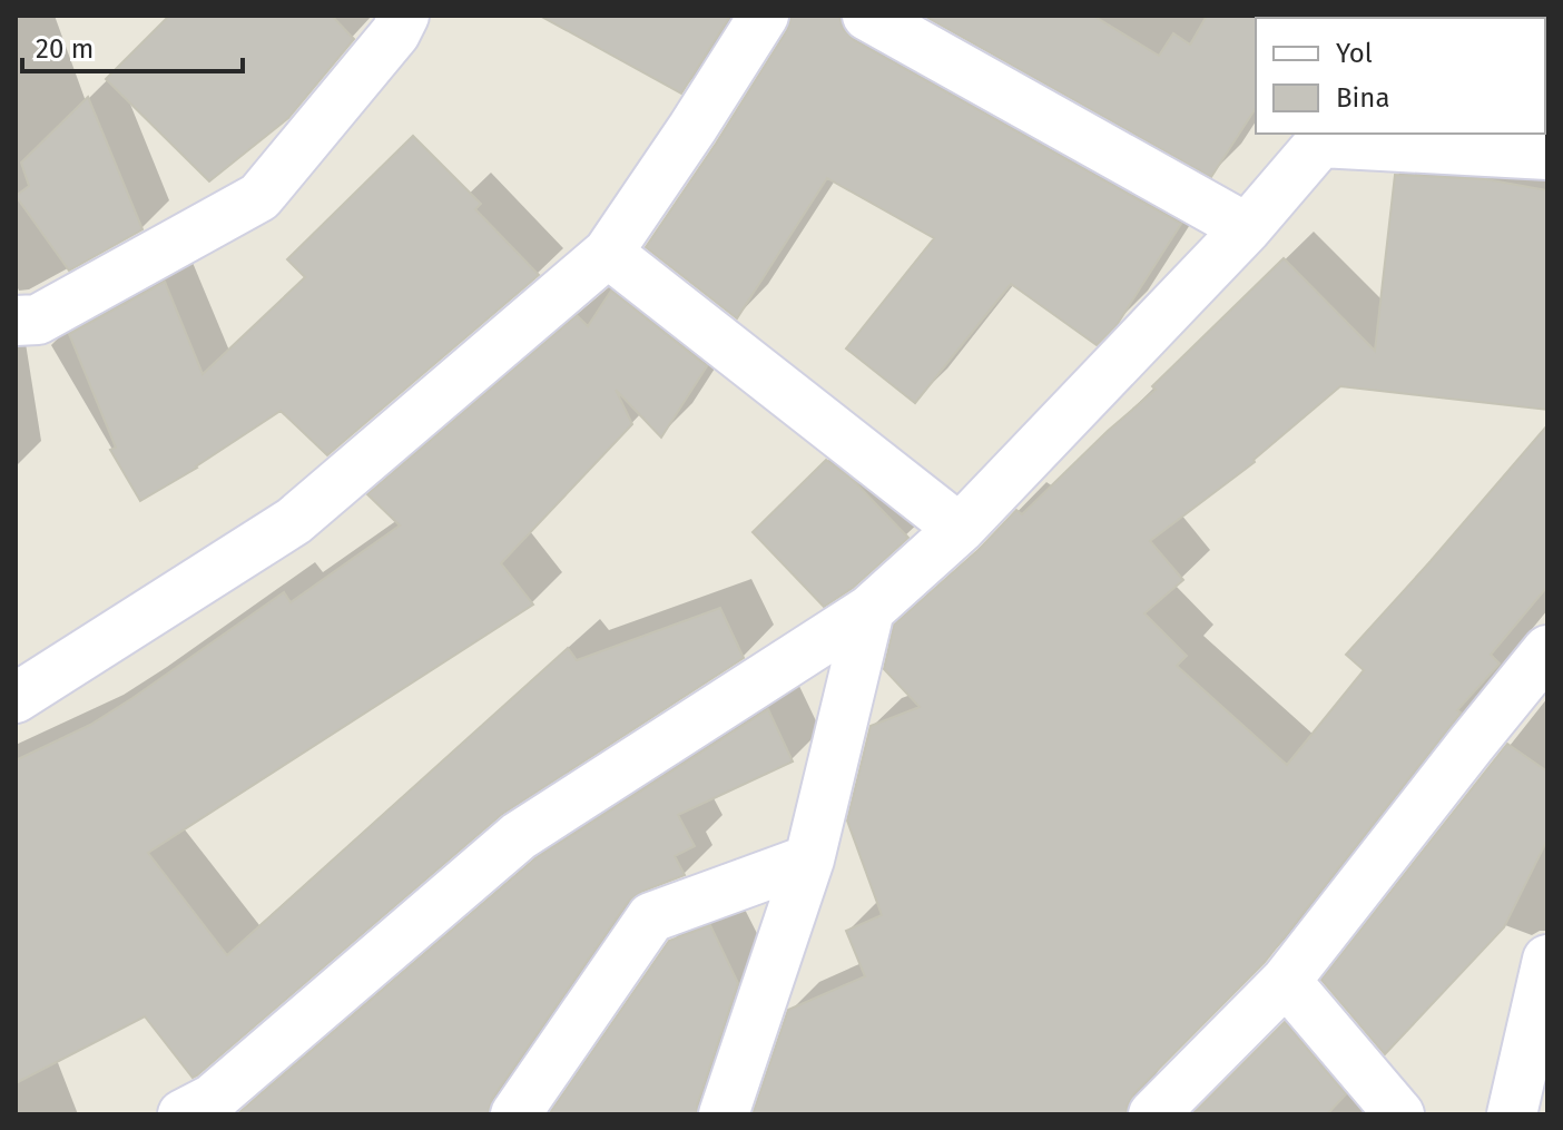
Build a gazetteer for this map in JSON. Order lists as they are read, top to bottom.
{
  "legend": ["Yol", "Bina"],
  "scale_bar": "20 m"
}
